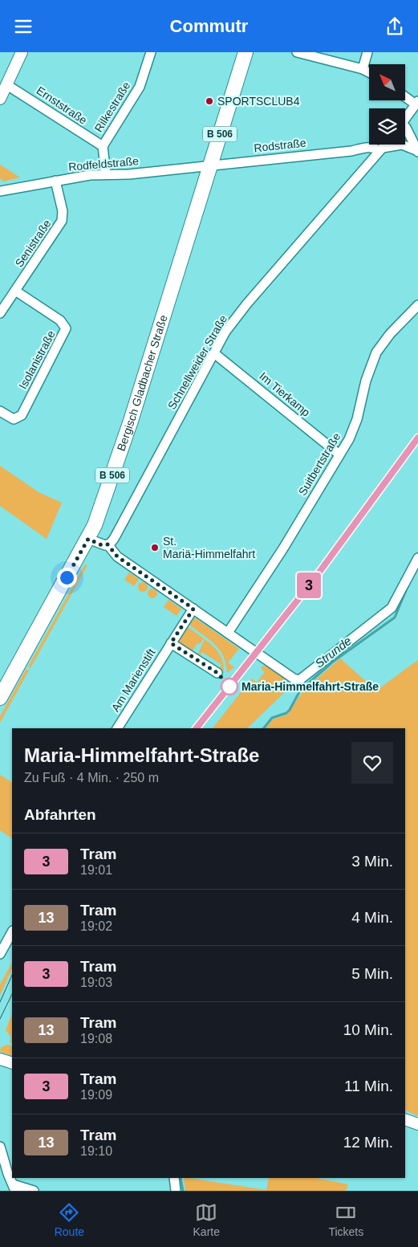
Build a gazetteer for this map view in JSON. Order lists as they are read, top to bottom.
{
  "streets": {
    "main road": ["B 506", "Bergisch Gladbacher Straße"],
    "street": [
      "Ernststraße",
      "Rilkestraße",
      "Rodstraße",
      "Rodfeldstraße",
      "Senistraße",
      "Isolanistraße",
      "Schnellweider Straße",
      "Im Tierkamp",
      "Suitbertstraße",
      "Am Marienstift"
    ]
  },
  "crossings": [
    ["Ernststraße", "Rilkestraße"],
    ["Rilkestraße", "Rodfeldstraße"],
    ["Rodstraße", "Rodfeldstraße"],
    ["Rodstraße", "Schnellweider Straße"],
    ["Rodstraße", "Bergisch Gladbacher Straße"],
    ["Rodfeldstraße", "Senistraße"],
    ["Rodfeldstraße", "Bergisch Gladbacher Straße"],
    ["Senistraße", "Isolanistraße"],
    ["Schnellweider Straße", "Im Tierkamp"],
    ["Im Tierkamp", "Suitbertstraße"]
  ],
  "water": ["Strunde"],
  "places": ["SPORTSCLUB4", "St. Mariä-Himmelfahrt", "Maria-Himmelfahrt-Straße"],
  "lines": ["tram line 3"],
  "north": "top left",
  "page": {
    "header": "Commutr",
    "on_map": "3",
    "heading": [
      ["Maria-Himmelfahrt-Straße", "Zu Fuß · 4 Min. · 250 m"],
      "Abfahrten"
    ],
    "list": [
      {
        "mark": "3",
        "name": "Tram",
        "note": "19:01",
        "value": "3 Min."
      },
      {
        "mark": "13",
        "name": "Tram",
        "note": "19:02",
        "value": "4 Min."
      },
      {
        "mark": "3",
        "name": "Tram",
        "note": "19:03",
        "value": "5 Min."
      },
      {
        "mark": "13",
        "name": "Tram",
        "note": "19:08",
        "value": "10 Min."
      },
      {
        "mark": "3",
        "name": "Tram",
        "note": "19:09",
        "value": "11 Min."
      },
      {
        "mark": "13",
        "name": "Tram",
        "note": "19:10",
        "value": "12 Min."
      }
    ],
    "tabs": ["Route", "Karte", "Tickets"]
  }
}
